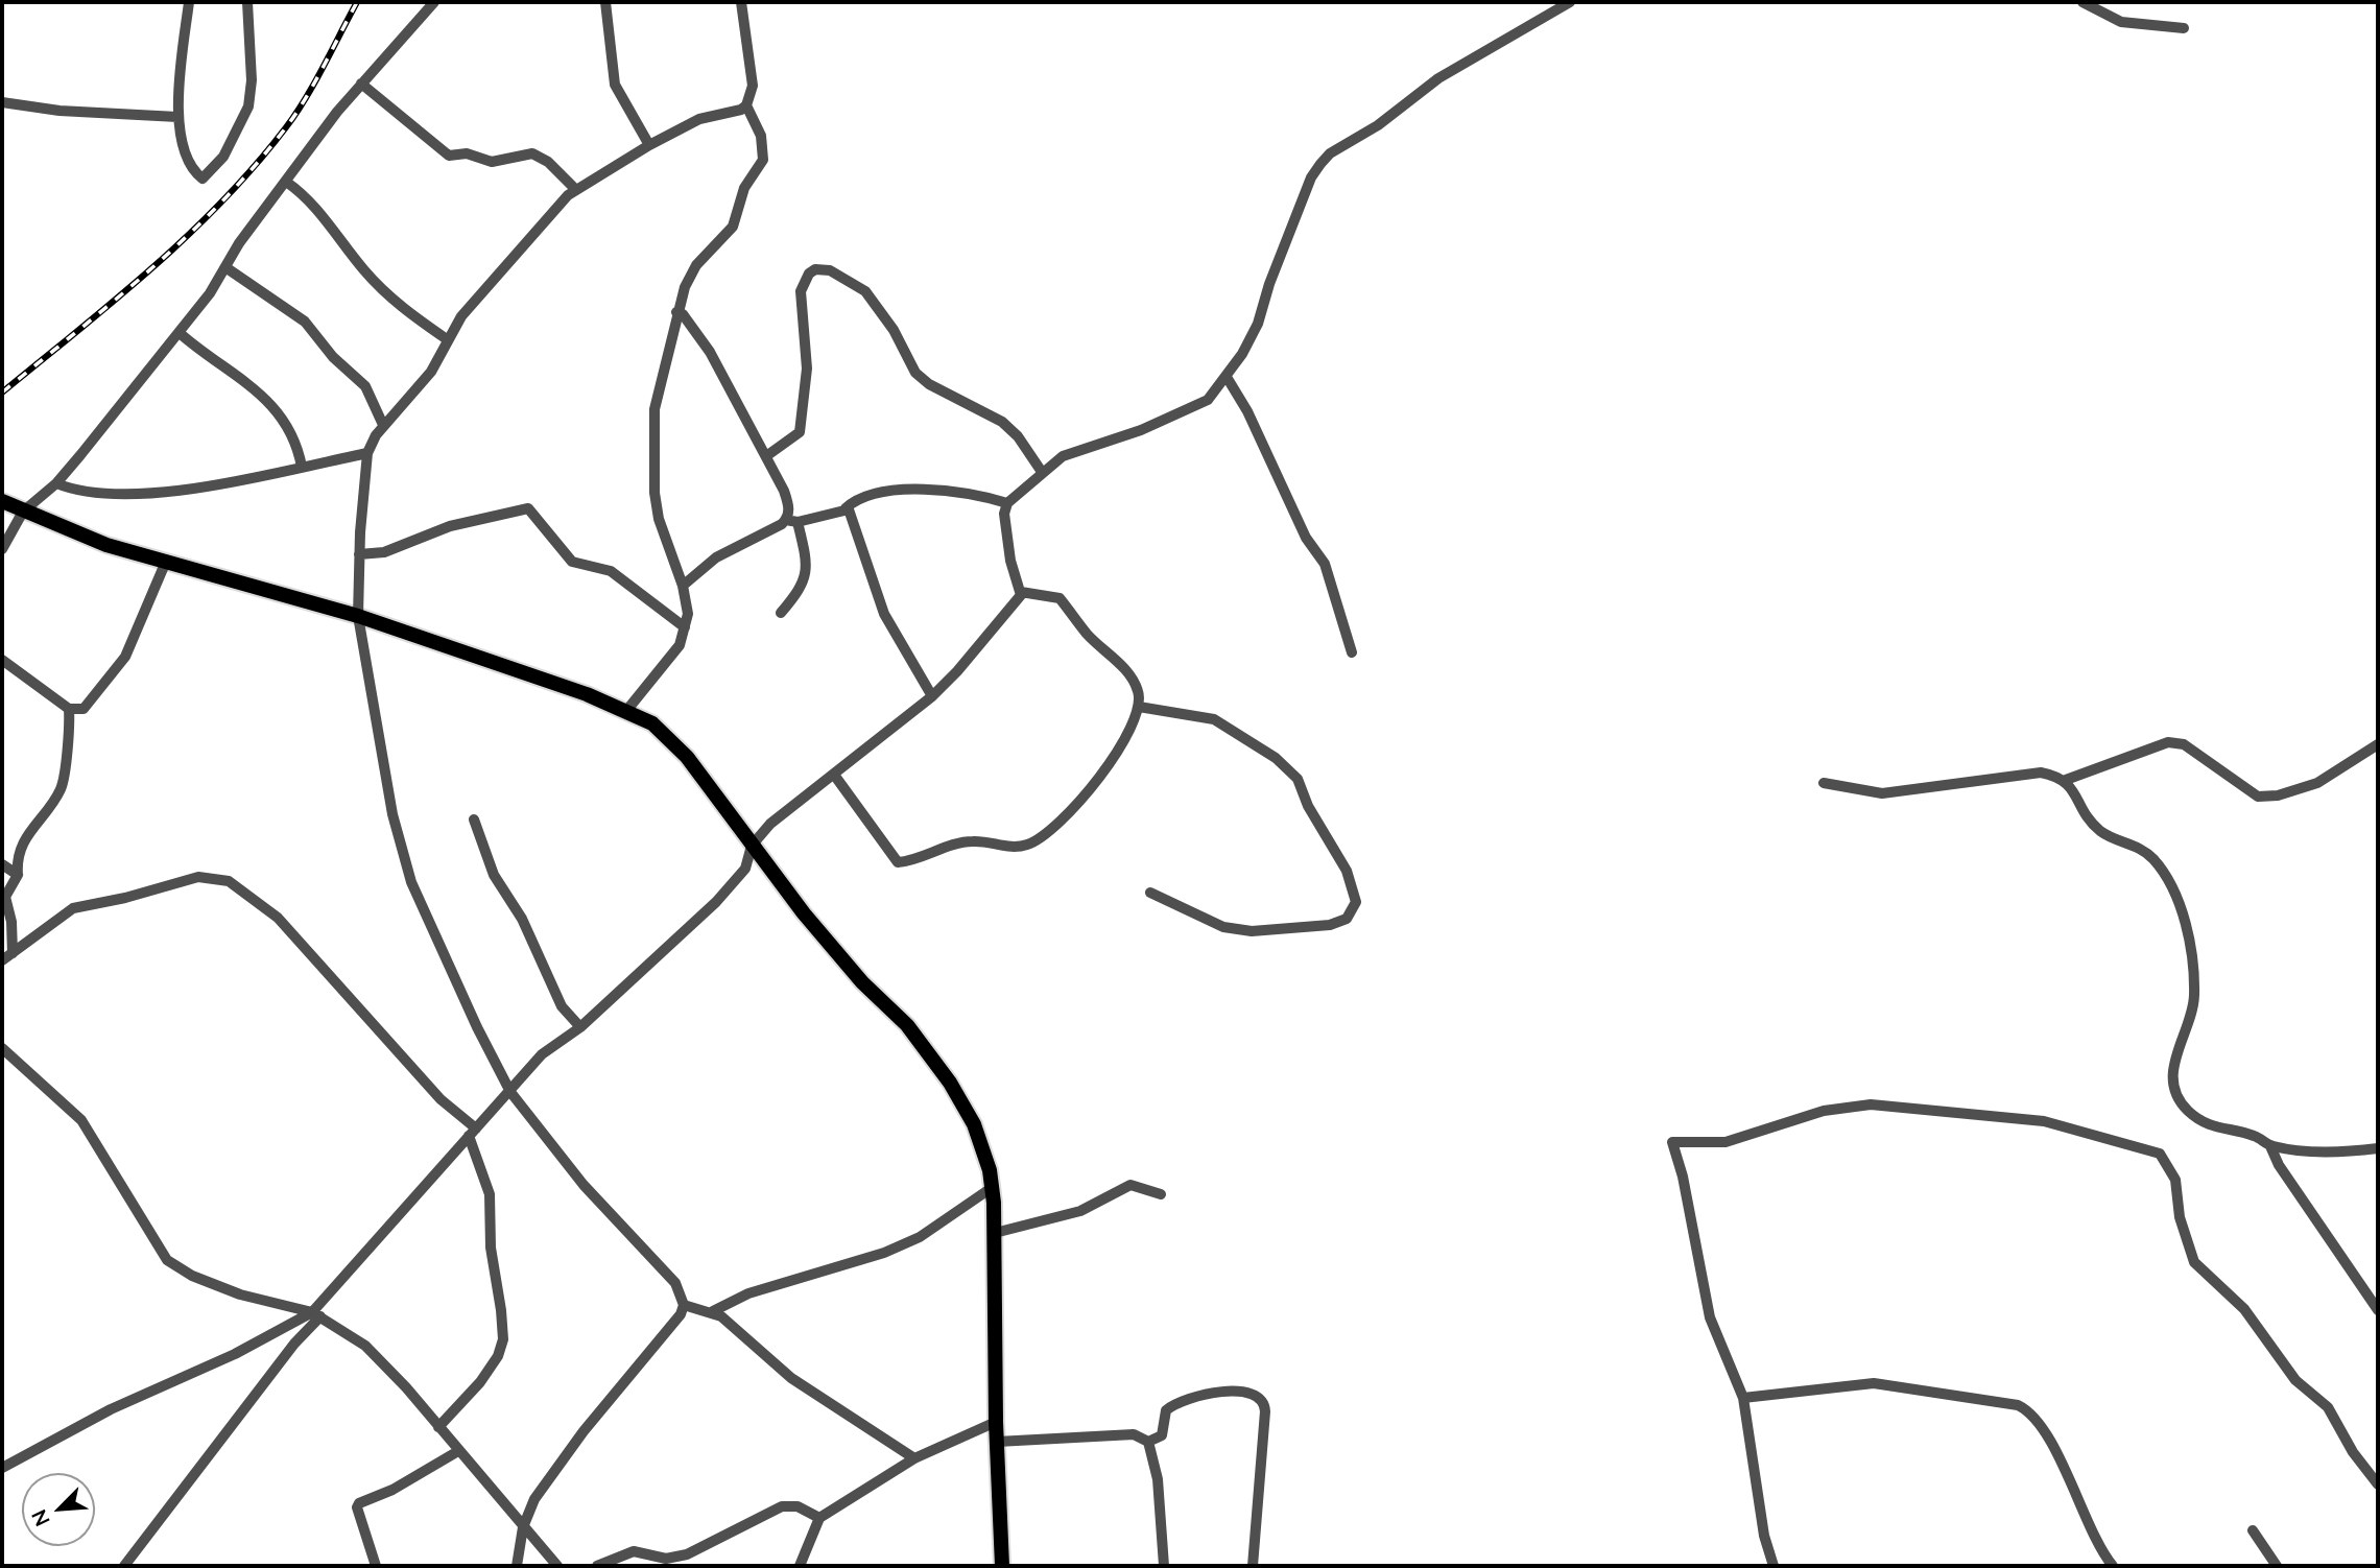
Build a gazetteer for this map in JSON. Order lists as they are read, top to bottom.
{
  "north": "bottom left"
}
